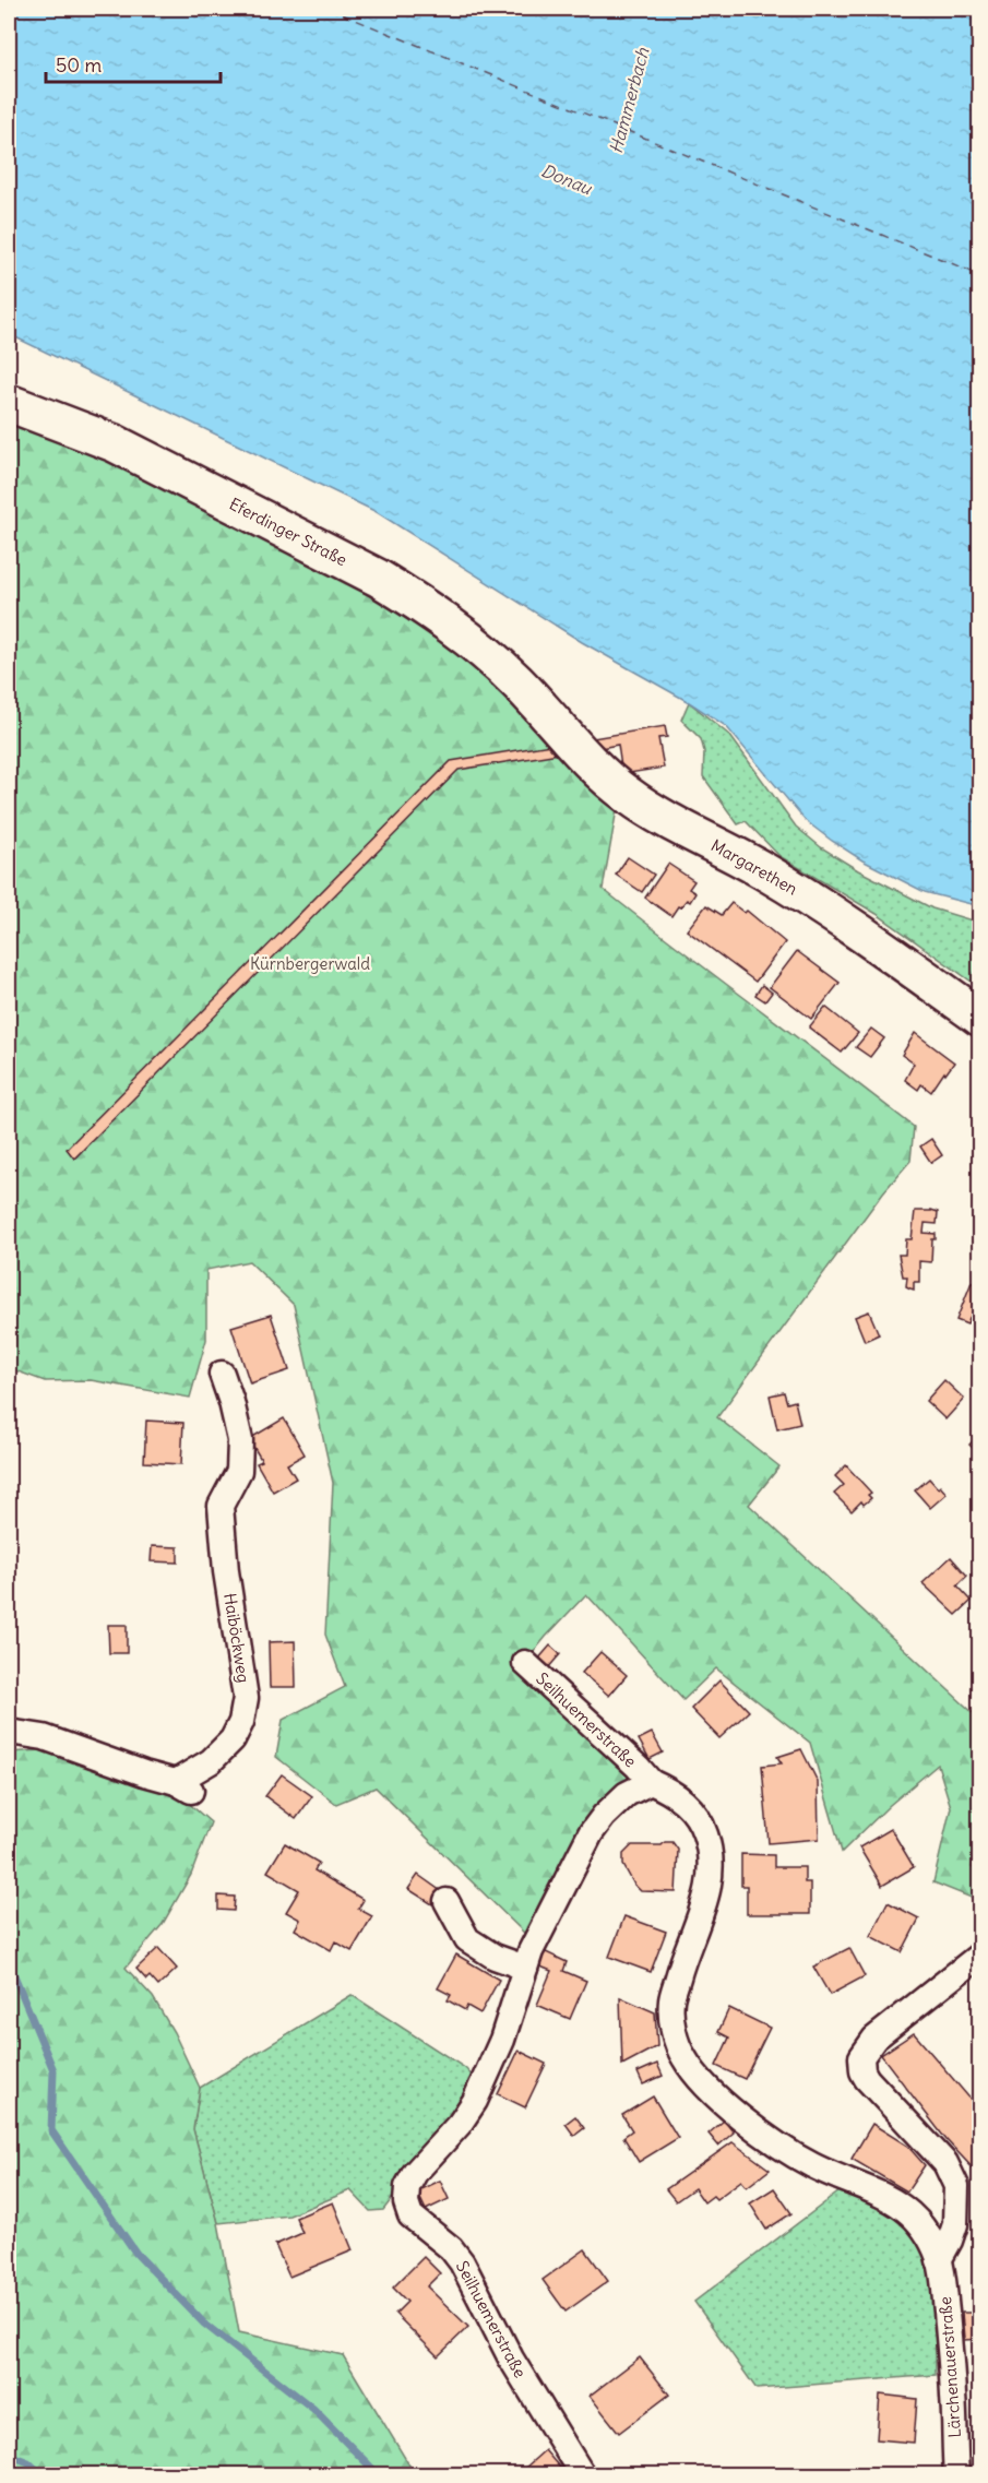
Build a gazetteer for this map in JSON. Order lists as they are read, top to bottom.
{
  "streets": {
    "main road": ["Eferdinger Straße", "Margarethen"],
    "street": ["Haiböckweg", "Seilhuemerstraße", "Lärchenauerstraße"]
  },
  "crossings": [
    ["Eferdinger Straße", "Margarethen"],
    ["Seilhuemerstraße", "Lärchenauerstraße"]
  ],
  "water": ["Hammerbach", "Donau"],
  "parks": ["Kürnbergerwald"],
  "scale_bar": "50 m"
}
